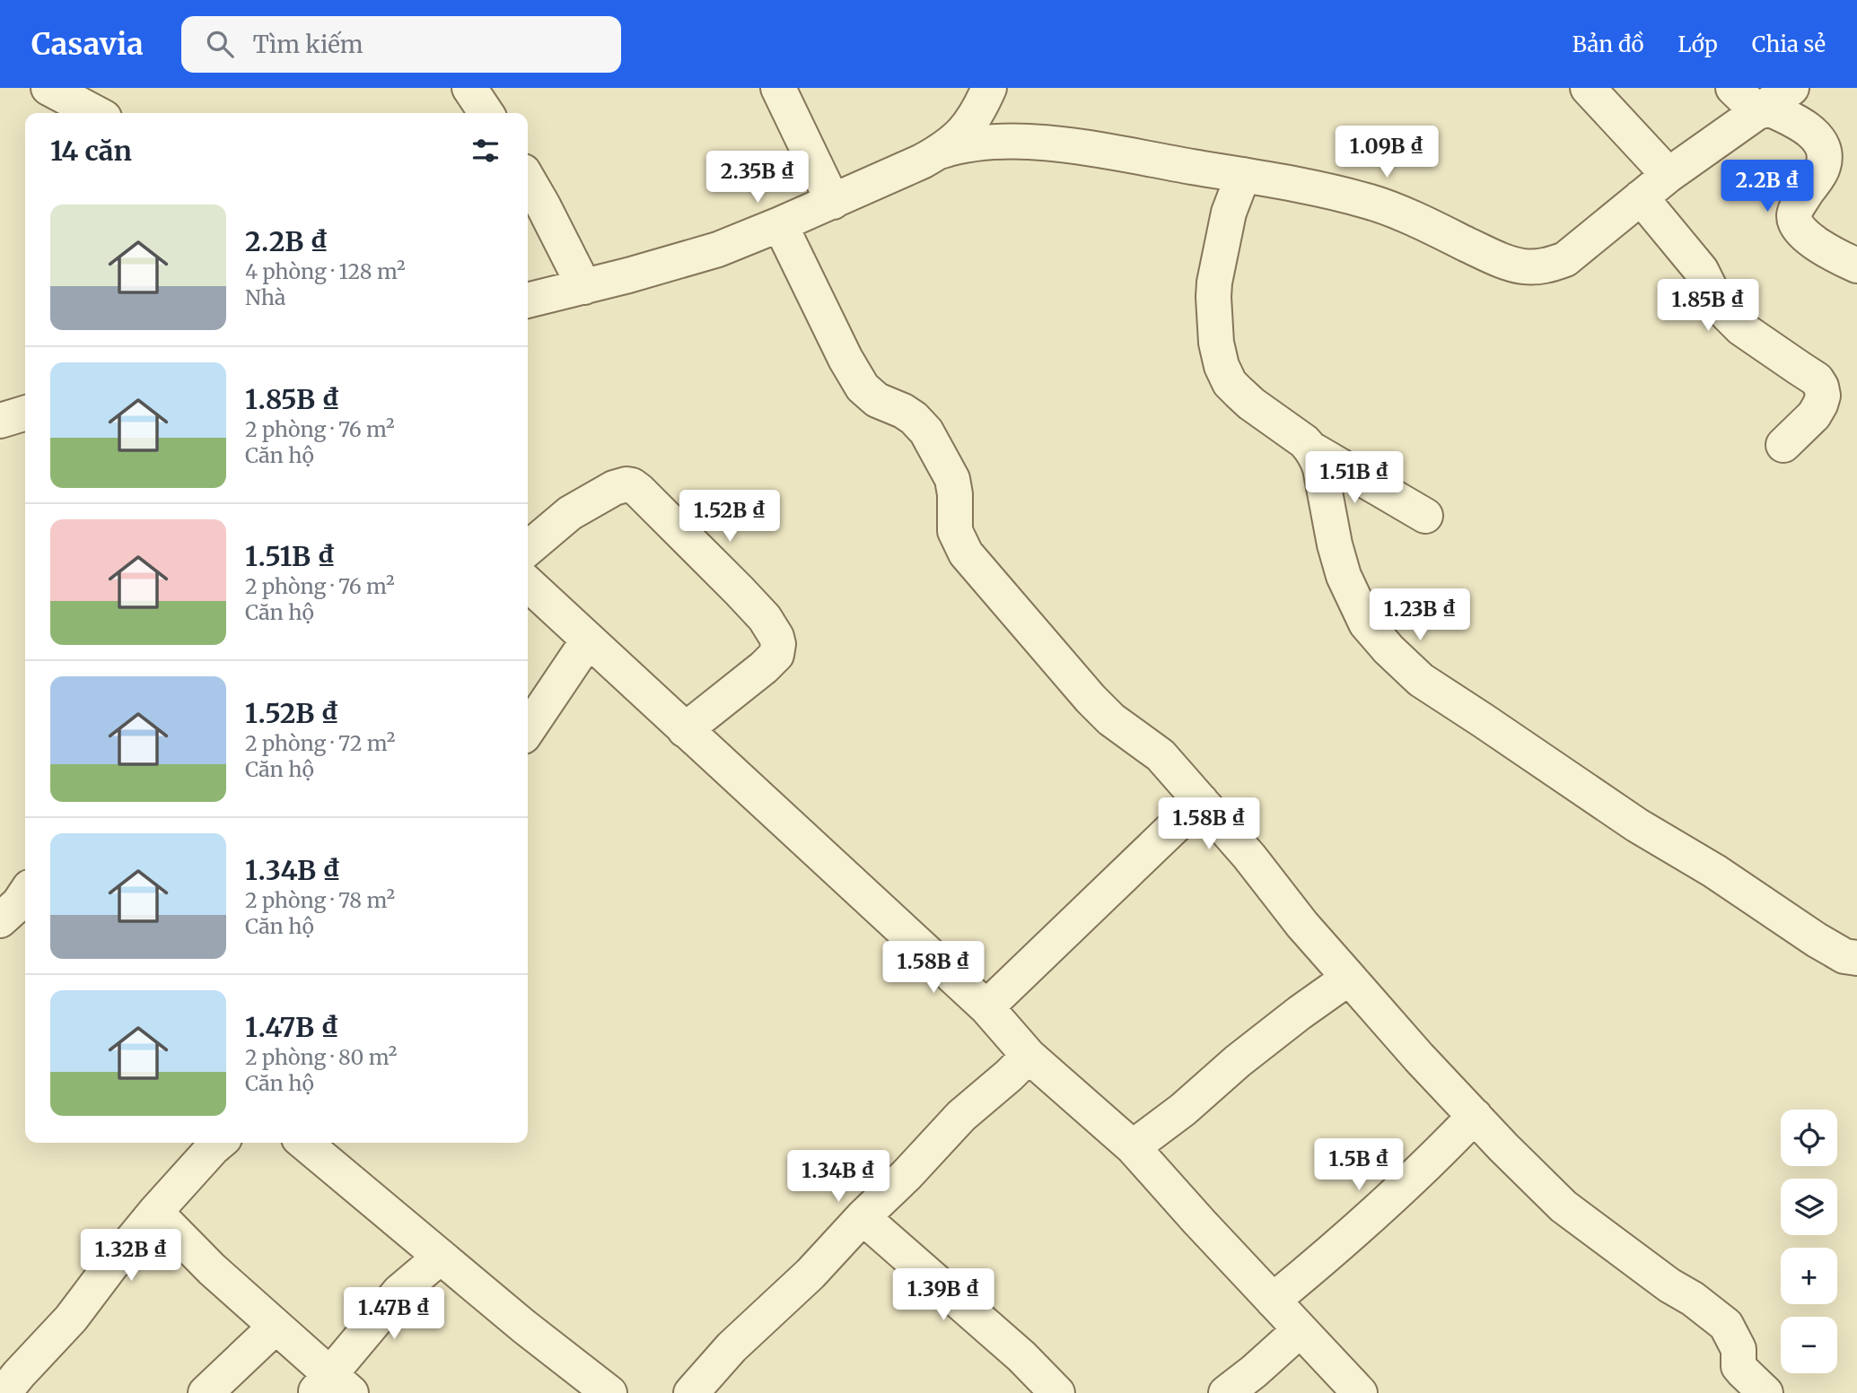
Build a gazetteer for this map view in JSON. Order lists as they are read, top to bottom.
{
  "page": {
    "header": "Casavia",
    "search": "Tìm kiếm",
    "nav": ["Bản đồ", "Lớp", "Chia sẻ"],
    "heading": "14 căn",
    "price": [
      "1.09B ₫",
      "2.35B ₫",
      "2.2B ₫",
      "1.85B ₫",
      "1.51B ₫",
      "1.52B ₫",
      "1.23B ₫",
      "1.58B ₫",
      "1.58B ₫",
      "1.5B ₫",
      "1.34B ₫",
      "1.32B ₫",
      "1.39B ₫",
      "1.47B ₫"
    ],
    "list": [
      {
        "name": "2.2B ₫",
        "note": "4 phòng · 128 m² · Nhà"
      },
      {
        "name": "1.85B ₫",
        "note": "2 phòng · 76 m² · Căn hộ"
      },
      {
        "name": "1.51B ₫",
        "note": "2 phòng · 76 m² · Căn hộ"
      },
      {
        "name": "1.52B ₫",
        "note": "2 phòng · 72 m² · Căn hộ"
      },
      {
        "name": "1.34B ₫",
        "note": "2 phòng · 78 m² · Căn hộ"
      },
      {
        "name": "1.47B ₫",
        "note": "2 phòng · 80 m² · Căn hộ"
      }
    ],
    "map_buttons": ["+", "−"]
  }
}
